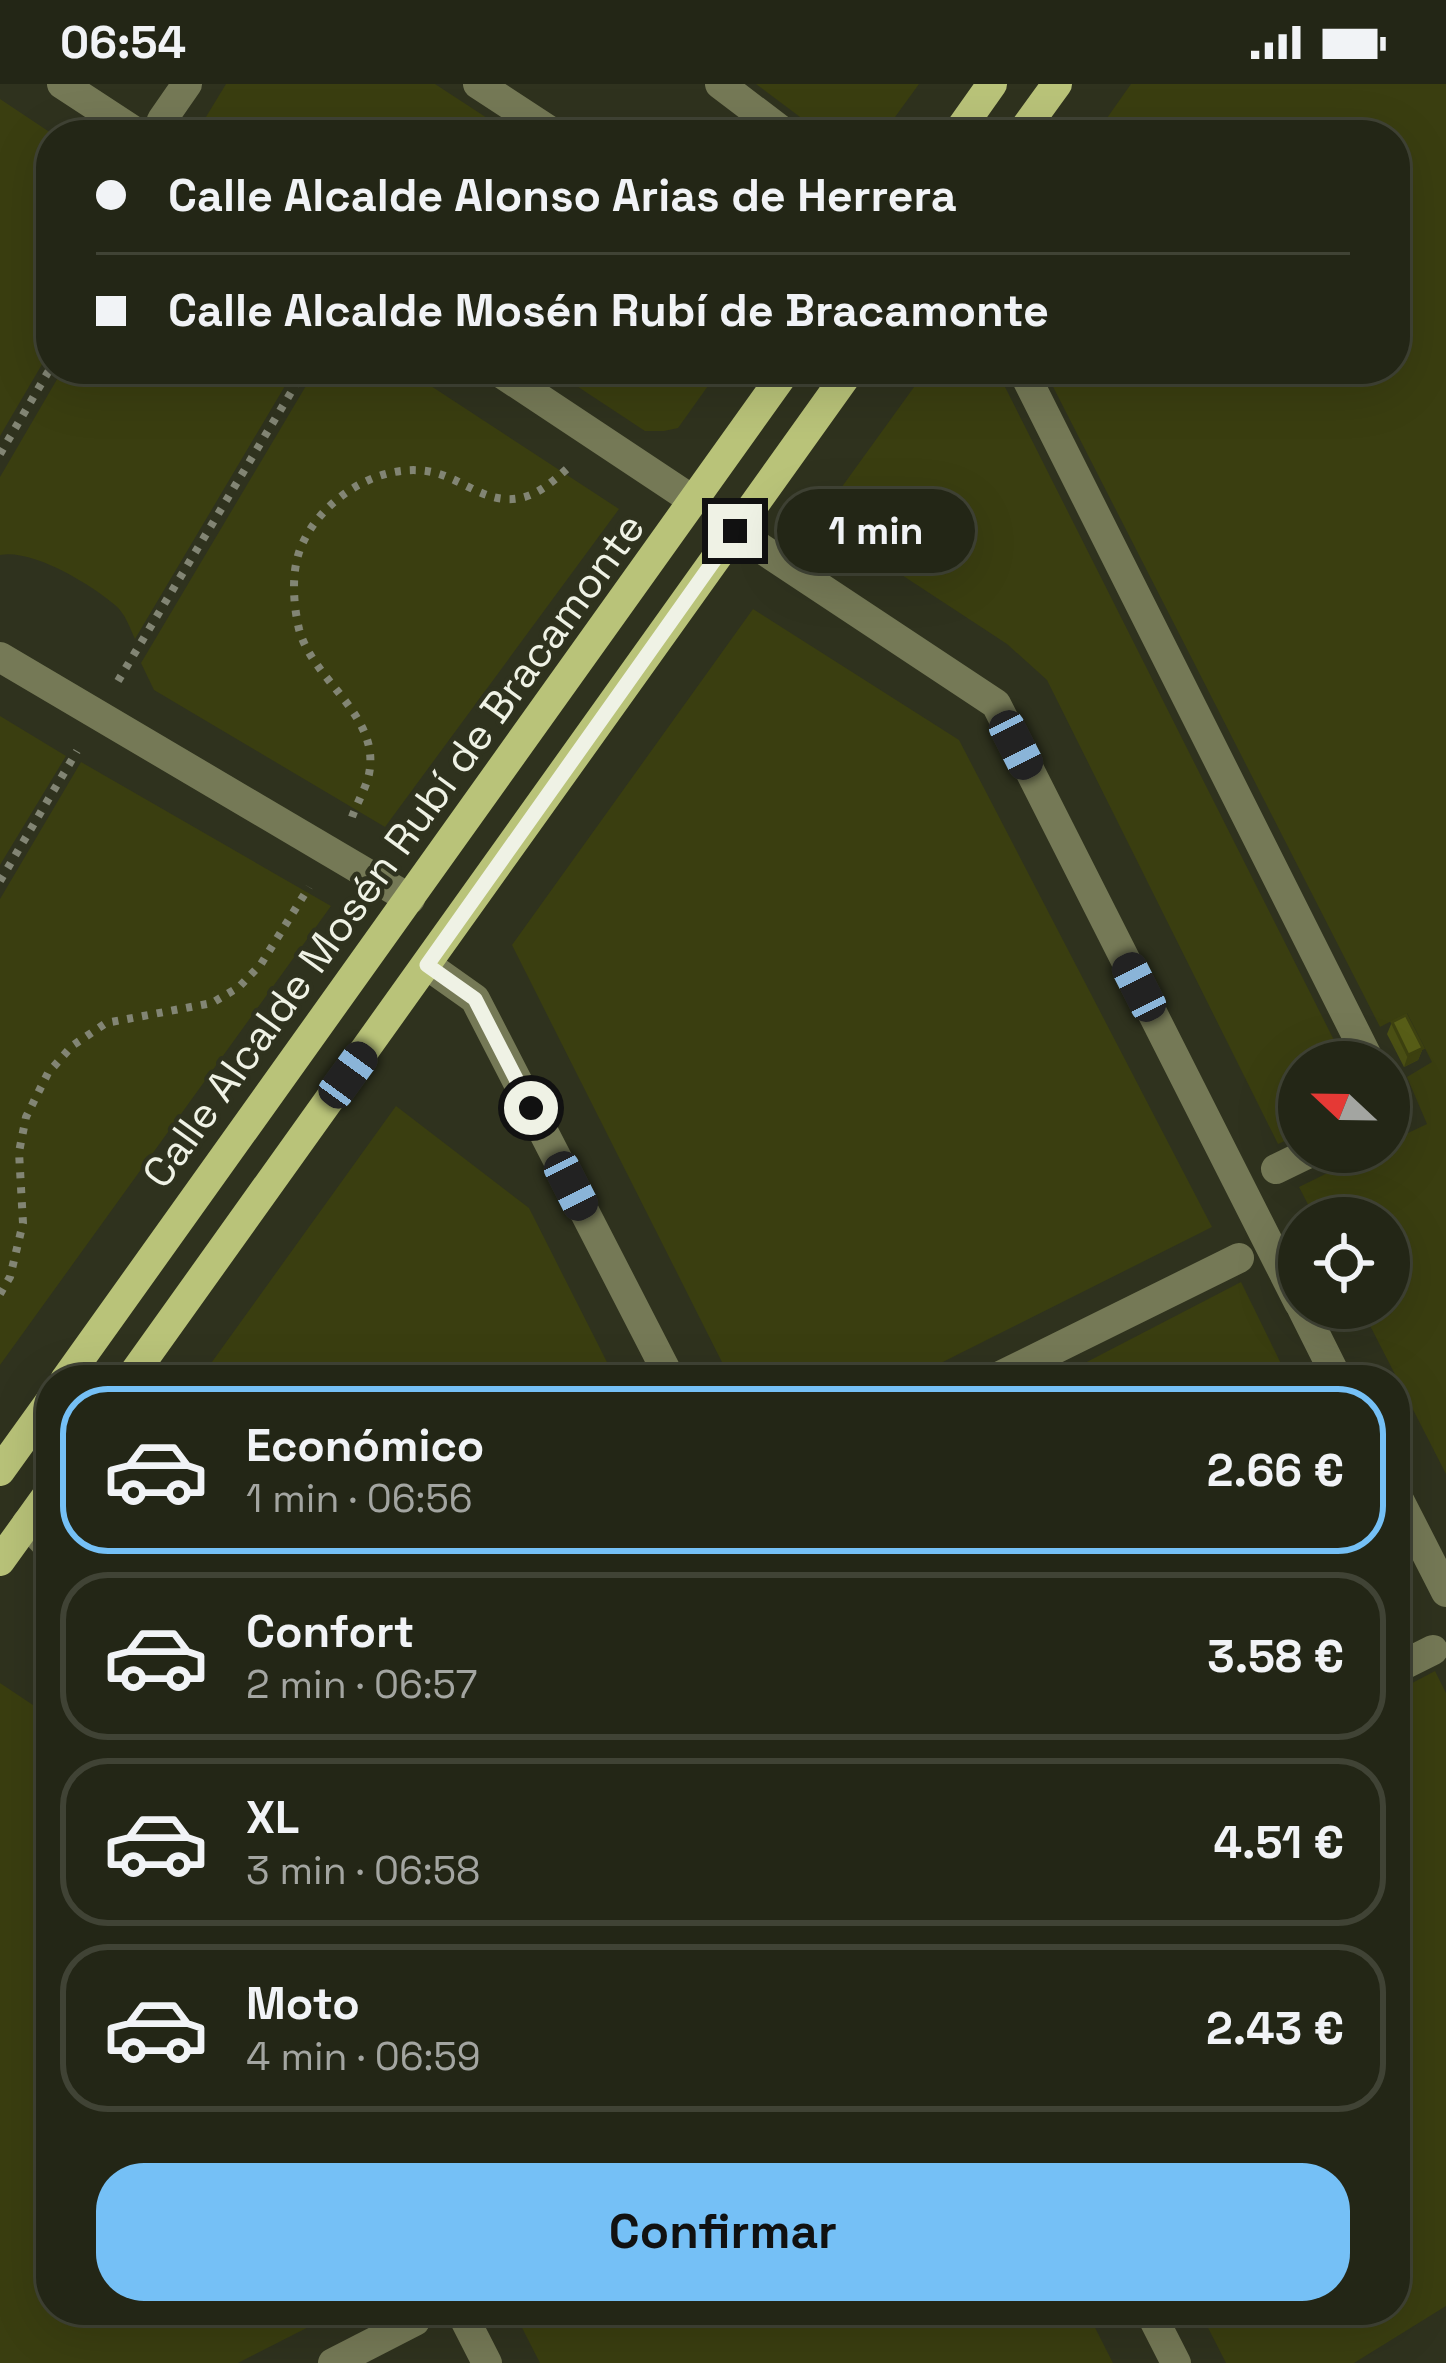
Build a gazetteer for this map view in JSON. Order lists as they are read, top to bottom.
{
  "streets": {
    "main road": ["Calle Alcalde Mosén Rubí de Bracamonte"]
  },
  "north": "left",
  "page": {
    "status": "06:54",
    "banner": ["Calle Alcalde Alonso Arias de Herrera", "Calle Alcalde Mosén Rubí de Bracamonte"],
    "bubble": "1 min",
    "list": [
      {
        "name": "Económico",
        "note": "1 min · 06:56",
        "value": "2.66 €"
      },
      {
        "name": "Confort",
        "note": "2 min · 06:57",
        "value": "3.58 €"
      },
      {
        "name": "XL",
        "note": "3 min · 06:58",
        "value": "4.51 €"
      },
      {
        "name": "Moto",
        "note": "4 min · 06:59",
        "value": "2.43 €"
      }
    ],
    "buttons": "Confirmar"
  }
}
